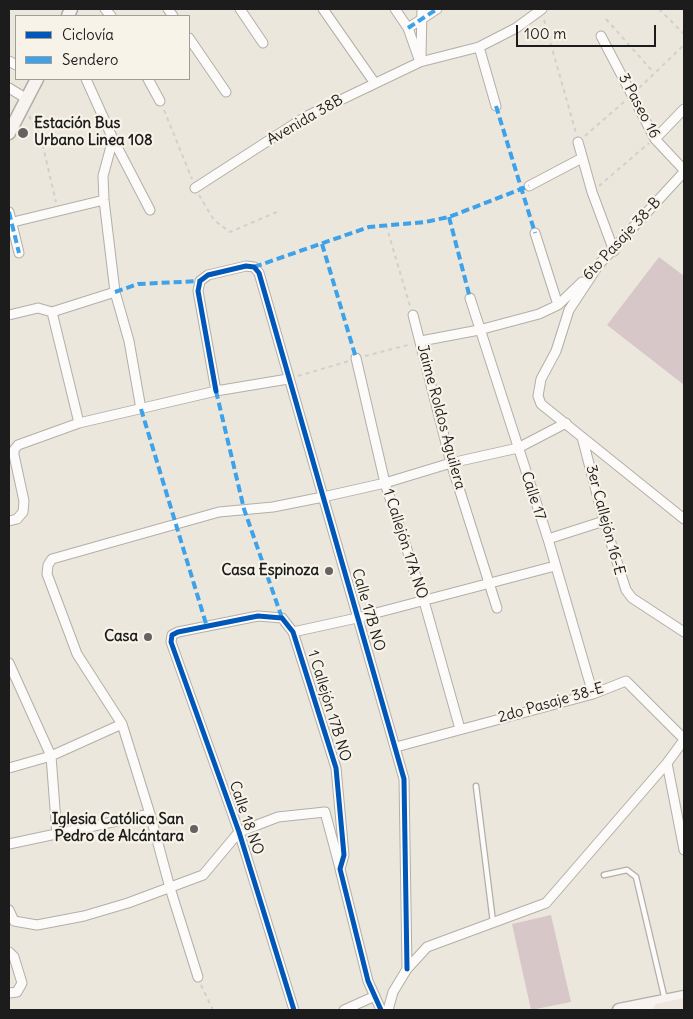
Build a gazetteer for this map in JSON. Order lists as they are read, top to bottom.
{
  "streets": {
    "street": [
      "3 Paseo 16",
      "Avenida 38B",
      "6to Pasaje 38-B",
      "Jaime Roldos Aguilera",
      "Calle 17",
      "3er Callejón 16-E",
      "1 Callejón 17A NO",
      "Calle 17B NO",
      "2do Pasaje 38-E",
      "1 Callejón 17B NO",
      "Calle 18 NO"
    ]
  },
  "crossings": [
    ["3 Paseo 16", "6to Pasaje 38-B"],
    ["Calle 17", "2do Pasaje 38-E"],
    ["1 Callejón 17A NO", "2do Pasaje 38-E"],
    ["Calle 17B NO", "2do Pasaje 38-E"],
    ["1 Callejón 17B NO", "Calle 18 NO"]
  ],
  "places": [
    "Estación Bus Urbano Linea 108",
    "Casa Espinoza",
    "Casa",
    "Iglesia Católica San Pedro de Alcántara"
  ],
  "legend": ["Ciclovía", "Sendero"],
  "scale_bar": "100 m"
}
